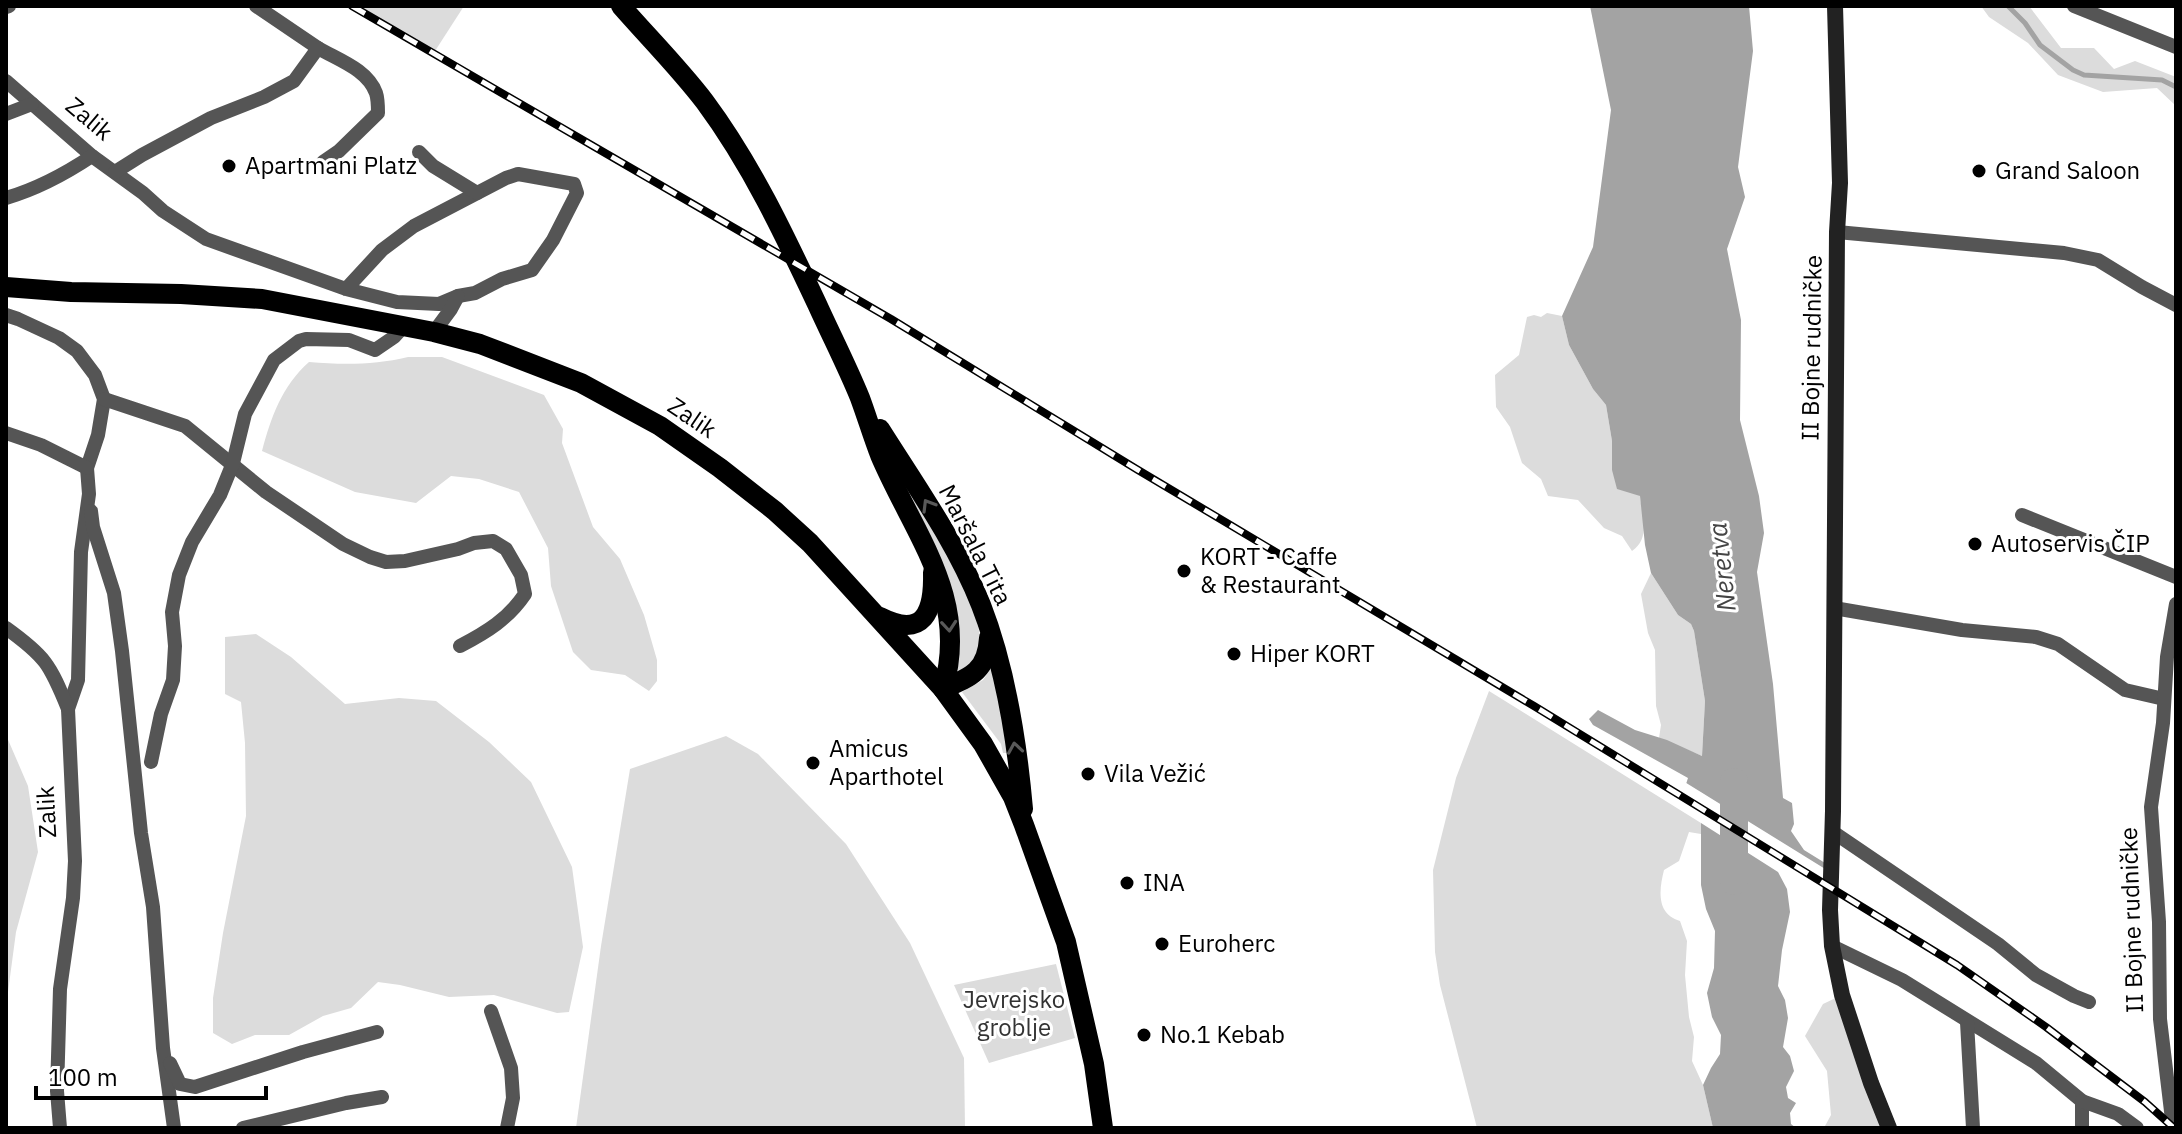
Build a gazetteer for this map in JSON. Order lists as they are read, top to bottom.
{
  "streets": {
    "main road": ["Zalik", "Maršala Tita"],
    "street": ["II Bojne rudničke"]
  },
  "crossings": [
    ["Zalik", "Maršala Tita"]
  ],
  "water": ["Neretva"],
  "parks": ["Jevrejsko groblje"],
  "places": [
    "Apartmani Platz",
    "Grand Saloon",
    "Autoservis ČIP",
    "KORT - Caffe & Restaurant",
    "Hiper KORT",
    "Amicus Aparthotel",
    "Vila Vežić",
    "INA",
    "Euroherc",
    "No.1 Kebab"
  ],
  "scale_bar": "100 m"
}
